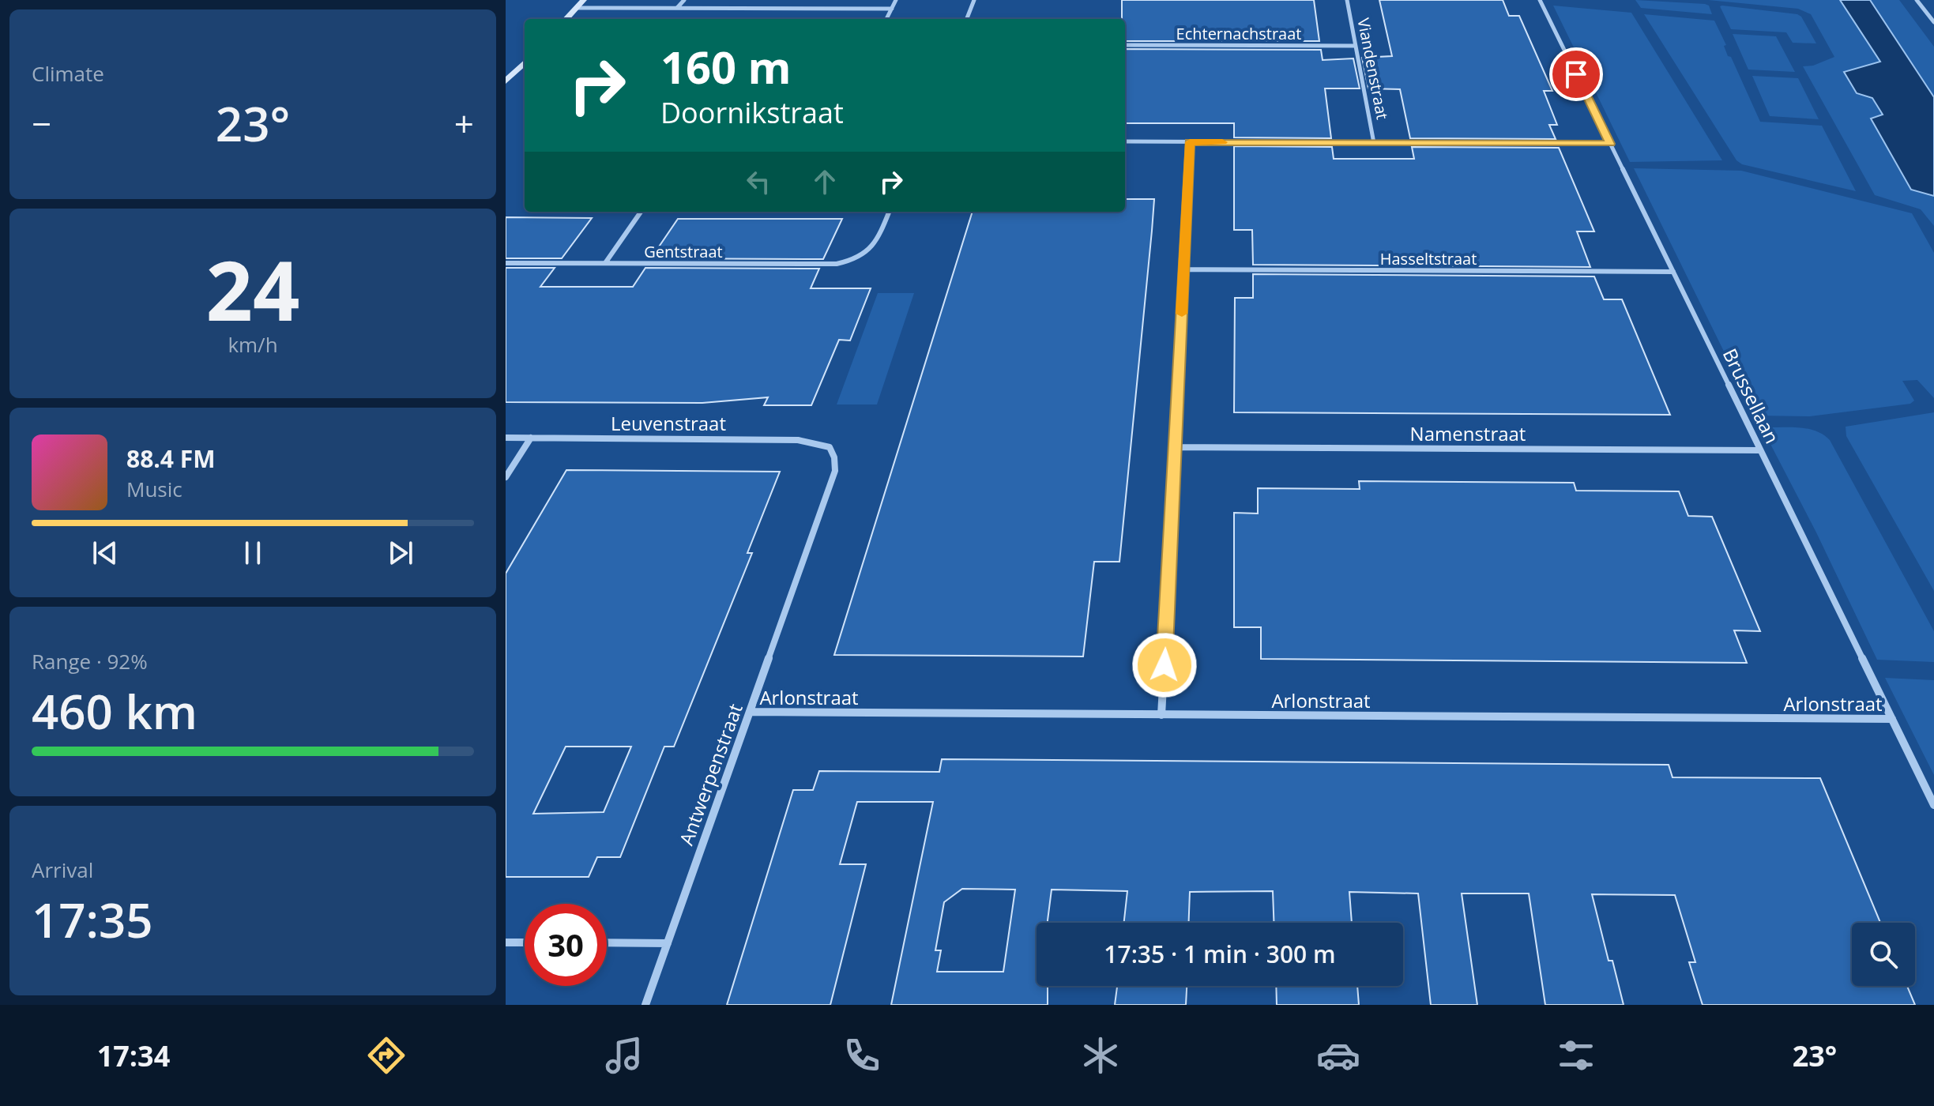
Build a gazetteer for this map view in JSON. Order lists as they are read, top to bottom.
{
  "streets": {
    "street": [
      "Echternachstraat",
      "Viandenstraat",
      "Gentstraat",
      "Hasseltstraat",
      "Brussellaan",
      "Leuvenstraat",
      "Namenstraat",
      "Arlonstraat",
      "Antwerpenstraat"
    ]
  },
  "crossings": [
    ["Echternachstraat", "Viandenstraat"],
    ["Hasseltstraat", "Brussellaan"],
    ["Brussellaan", "Namenstraat"],
    ["Brussellaan", "Arlonstraat"],
    ["Leuvenstraat", "Antwerpenstraat"],
    ["Arlonstraat", "Antwerpenstraat"]
  ],
  "page": {
    "tile": [
      "Climate",
      ["24", "km/h"],
      ["Range · 92%", "460 km"],
      ["Arrival", "17:35"]
    ],
    "turn": ["160 m", "Doornikstraat"],
    "heat": ["−", "23°", "+"],
    "song": ["88.4 FM", "Music"],
    "limit": "30",
    "trip": "17:35 · 1 min · 300 m",
    "tabs": ["17:34", "23°"]
  }
}
